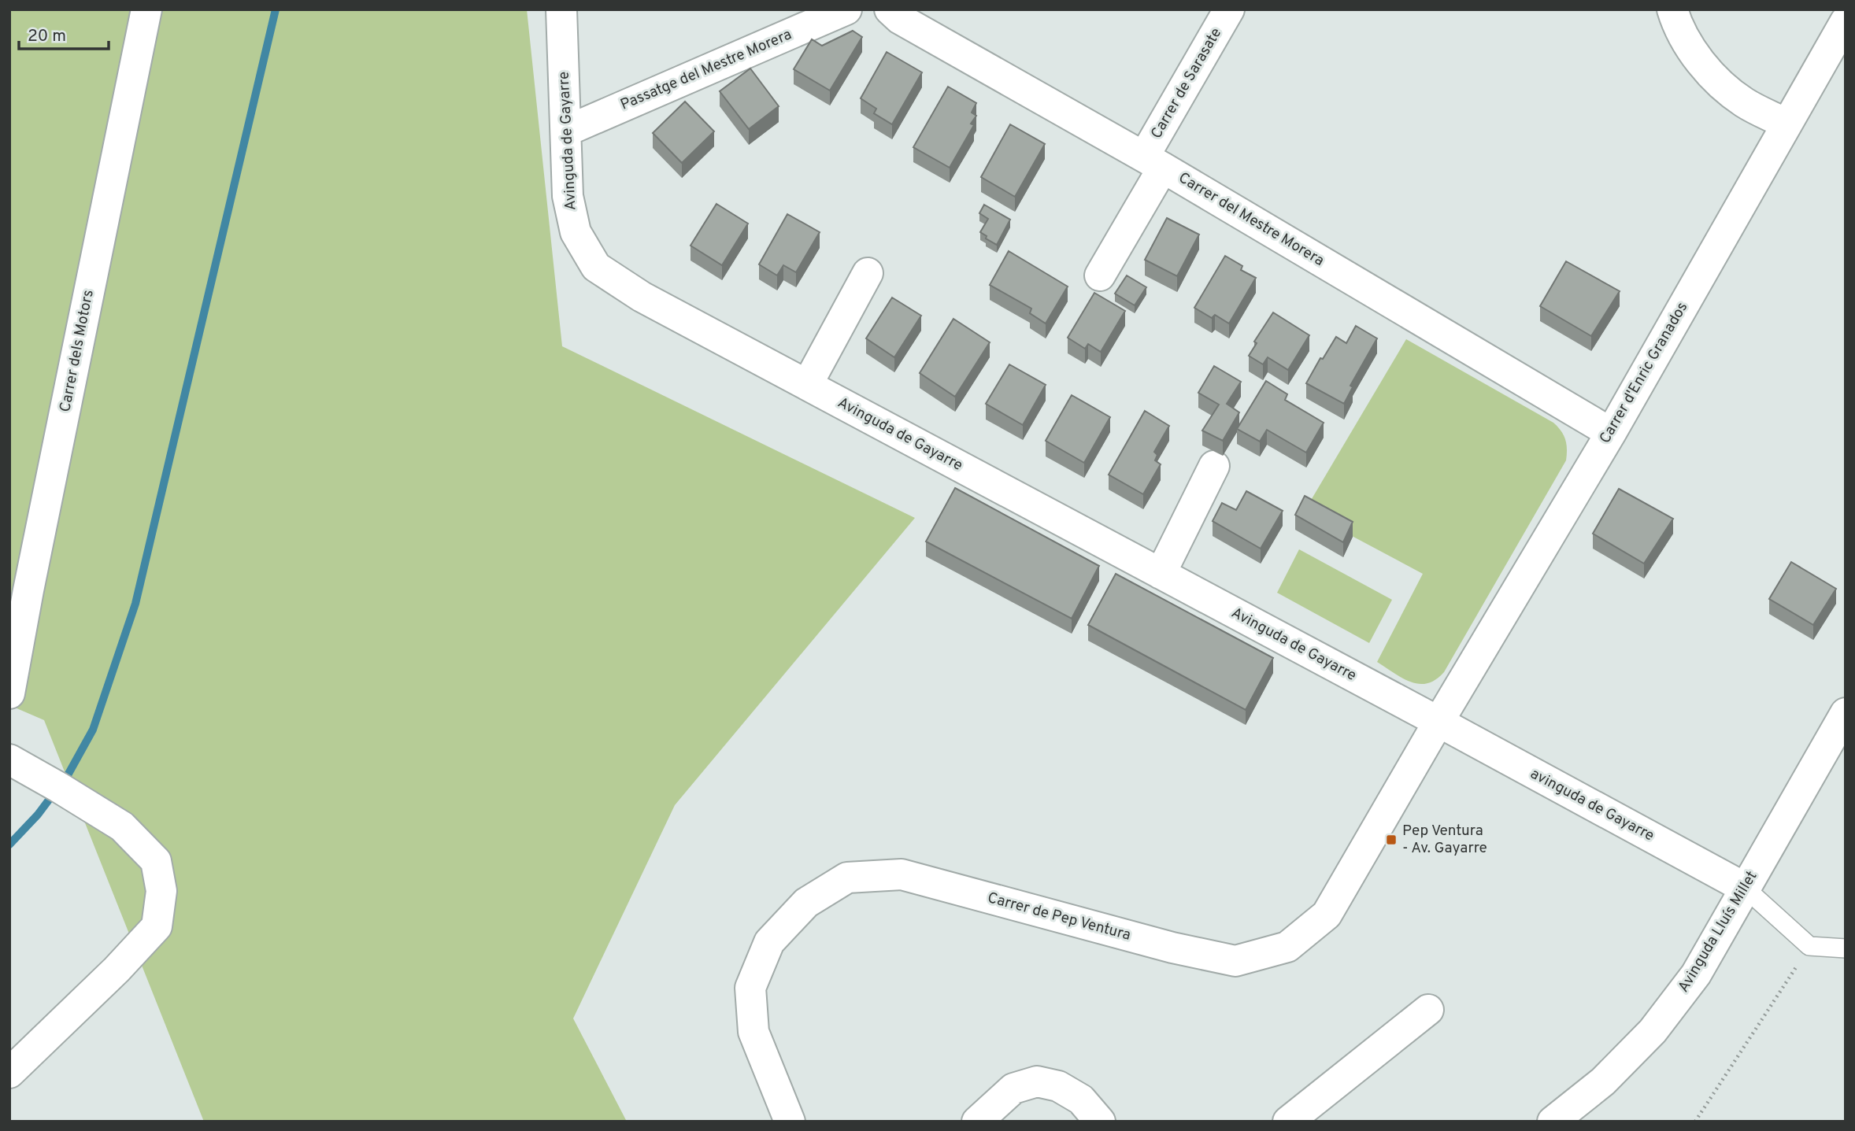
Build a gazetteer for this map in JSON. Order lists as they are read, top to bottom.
{
  "streets": {
    "street": [
      "Passatge del Mestre Morera",
      "Carrer de Sarasate",
      "Avinguda de Gayarre",
      "Carrer del Mestre Morera",
      "Carrer dels Motors",
      "Carrer d'Enric Granados",
      "avinguda de Gayarre",
      "Carrer de Pep Ventura",
      "Avinguda Lluís Millet"
    ]
  },
  "crossings": [
    ["Passatge del Mestre Morera", "Avinguda de Gayarre"],
    ["Carrer de Sarasate", "Carrer del Mestre Morera"],
    ["Avinguda de Gayarre", "Carrer d'Enric Granados"],
    ["Avinguda de Gayarre", "avinguda de Gayarre"],
    ["Avinguda de Gayarre", "Carrer de Pep Ventura"],
    ["Carrer del Mestre Morera", "Carrer d'Enric Granados"],
    ["Carrer d'Enric Granados", "avinguda de Gayarre"],
    ["Carrer d'Enric Granados", "Carrer de Pep Ventura"],
    ["avinguda de Gayarre", "Carrer de Pep Ventura"],
    ["avinguda de Gayarre", "Avinguda Lluís Millet"]
  ],
  "places": {
    "transit": ["Pep Ventura - Av. Gayarre"]
  },
  "scale_bar": "20 m"
}
